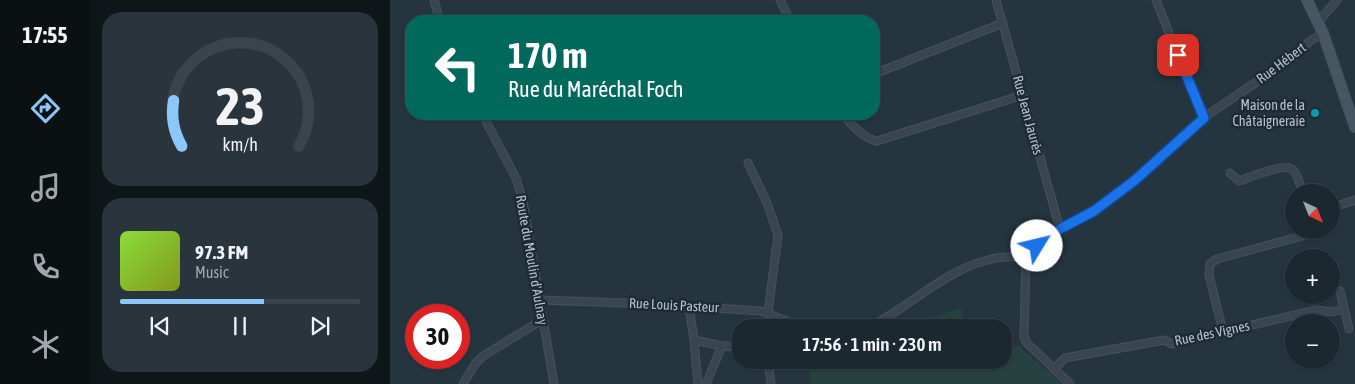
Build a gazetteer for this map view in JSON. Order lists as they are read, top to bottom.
{
  "streets": {
    "street": [
      "Rue Hébert",
      "Rue Jean Jaurès",
      "Route du Moulin d'Aulnay",
      "Rue Louis Pasteur",
      "Rue des Vignes"
    ]
  },
  "crossings": [
    ["Rue Hébert", "Rue Jean Jaurès"],
    ["Route du Moulin d'Aulnay", "Rue Louis Pasteur"]
  ],
  "places": ["Maison de la Châtaigneraie"],
  "north": "bottom right",
  "page": {
    "tabs": "17:55",
    "turn": ["170 m", "Rue du Maréchal Foch"],
    "map_buttons": ["+", "−"],
    "song": ["97.3 FM", "Music"],
    "limit": "30",
    "trip": "17:56 · 1 min · 230 m",
    "gauge": ["23", "km/h"]
  }
}
